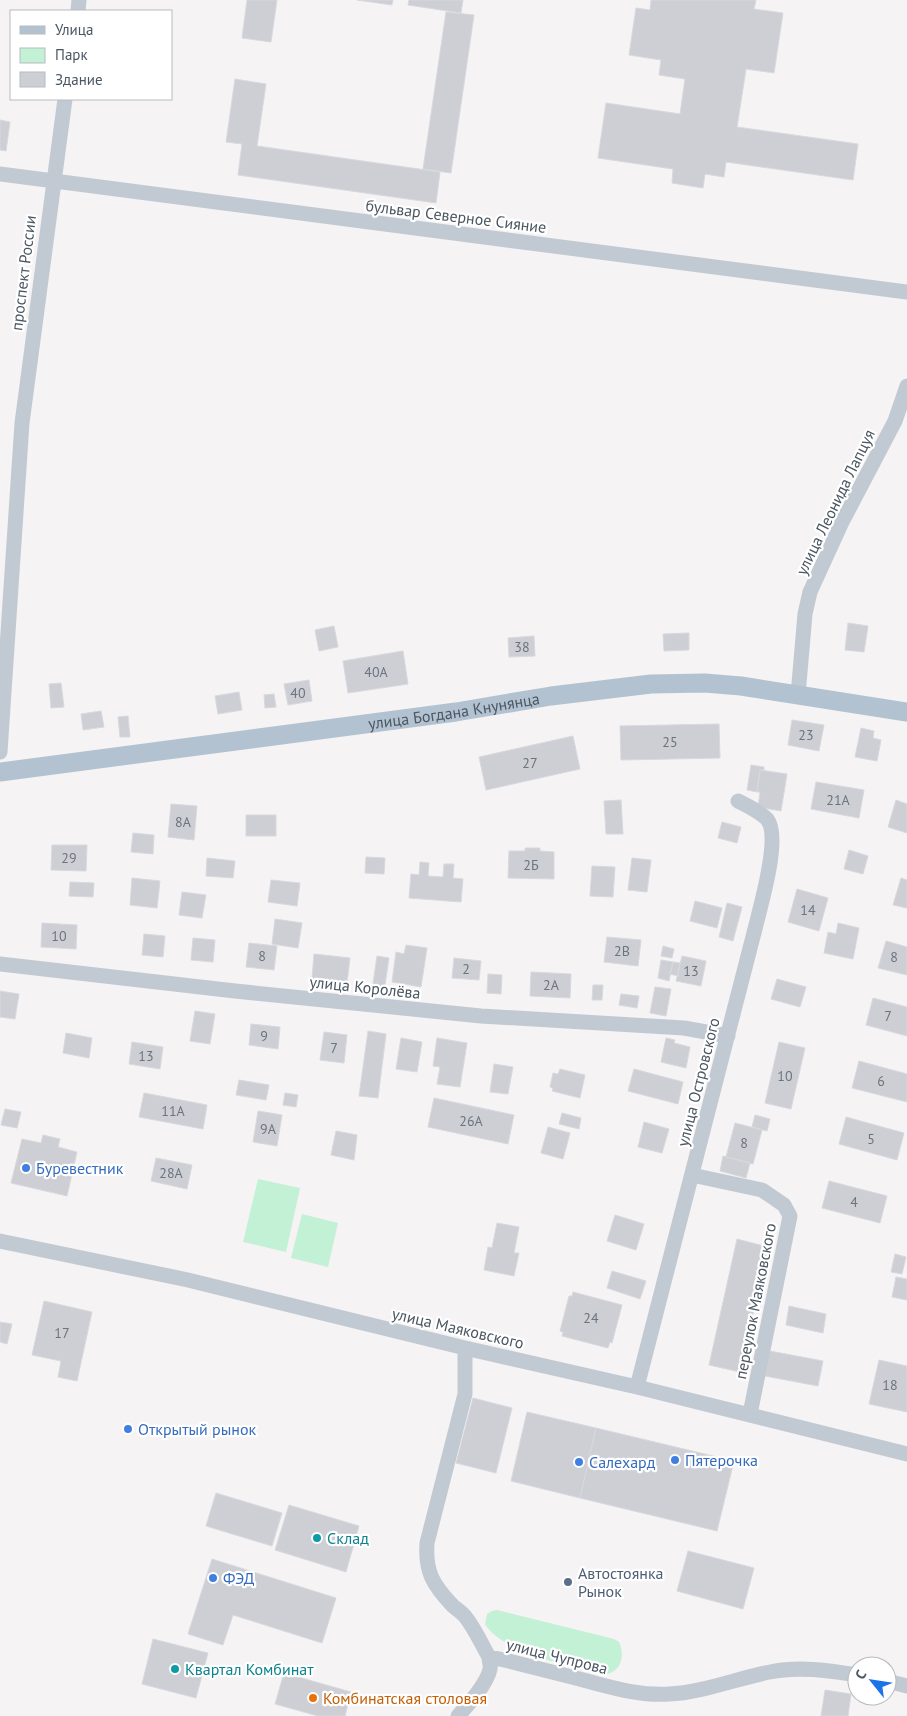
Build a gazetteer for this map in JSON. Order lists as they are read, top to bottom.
{
  "streets": {
    "main road": ["улица Богдана Кнунянца"],
    "street": [
      "бульвар Северное Сияние",
      "проспект России",
      "улица Леонида Лапцуя",
      "улица Королёва",
      "улица Островского",
      "переулок Маяковского",
      "улица Маяковского",
      "улица Чупрова"
    ]
  },
  "crossings": [
    ["бульвар Северное Сияние", "проспект России"],
    ["улица Леонида Лапцуя", "улица Богдана Кнунянца"],
    ["улица Королёва", "улица Островского"],
    ["улица Островского", "переулок Маяковского"],
    ["улица Островского", "улица Маяковского"],
    ["переулок Маяковского", "улица Маяковского"],
    ["улица Маяковского", "улица Чупрова"]
  ],
  "places": [
    "Буревестник",
    "Открытый рынок",
    "Пятерочка",
    "Салехард",
    "Склад",
    "ФЭД",
    "Автостоянка Рынок",
    "Квартал Комбинат",
    "Комбинатская столовая"
  ],
  "house_numbers": [
    "38",
    "40А",
    "40",
    "23",
    "25",
    "27",
    "21А",
    "8А",
    "29",
    "2Б",
    "14",
    "10",
    "2В",
    "8",
    "8",
    "2",
    "13",
    "2А",
    "7",
    "9",
    "7",
    "13",
    "10",
    "6",
    "11А",
    "26А",
    "9А",
    "5",
    "8",
    "28А",
    "4",
    "24",
    "17",
    "18"
  ],
  "legend": ["Улица", "Парк", "Здание"],
  "north": "top left"
}
